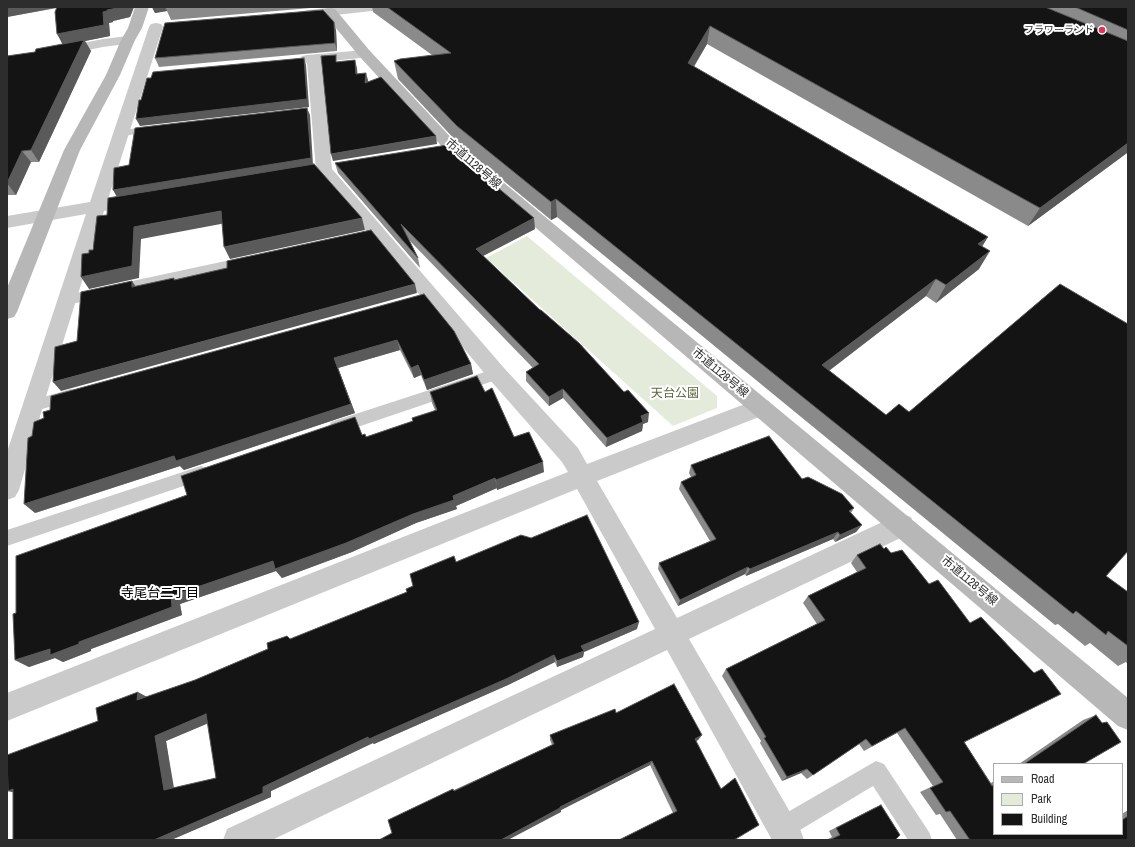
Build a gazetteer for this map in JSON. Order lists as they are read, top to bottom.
{
  "streets": {
    "street": ["市道1128号線"]
  },
  "districts": ["寺尾台二丁目"],
  "parks": ["天台公園"],
  "places": ["フラワーランド"],
  "legend": ["Road", "Park", "Building"]
}
